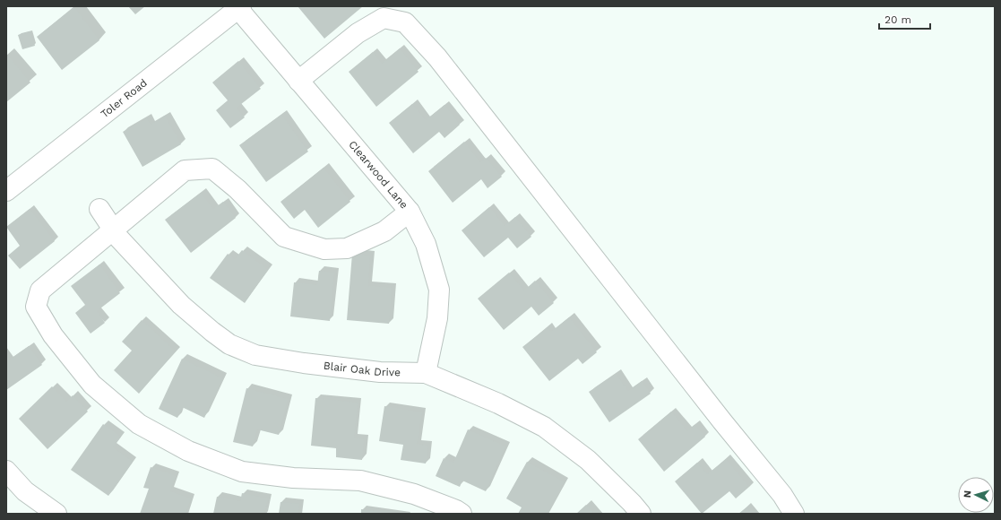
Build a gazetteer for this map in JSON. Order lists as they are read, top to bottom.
{
  "streets": {
    "street": ["Toler Road", "Clearwood Lane", "Blair Oak Drive"]
  },
  "crossings": [
    ["Toler Road", "Clearwood Lane"],
    ["Clearwood Lane", "Blair Oak Drive"]
  ],
  "scale_bar": "20 m",
  "north": "left"
}
